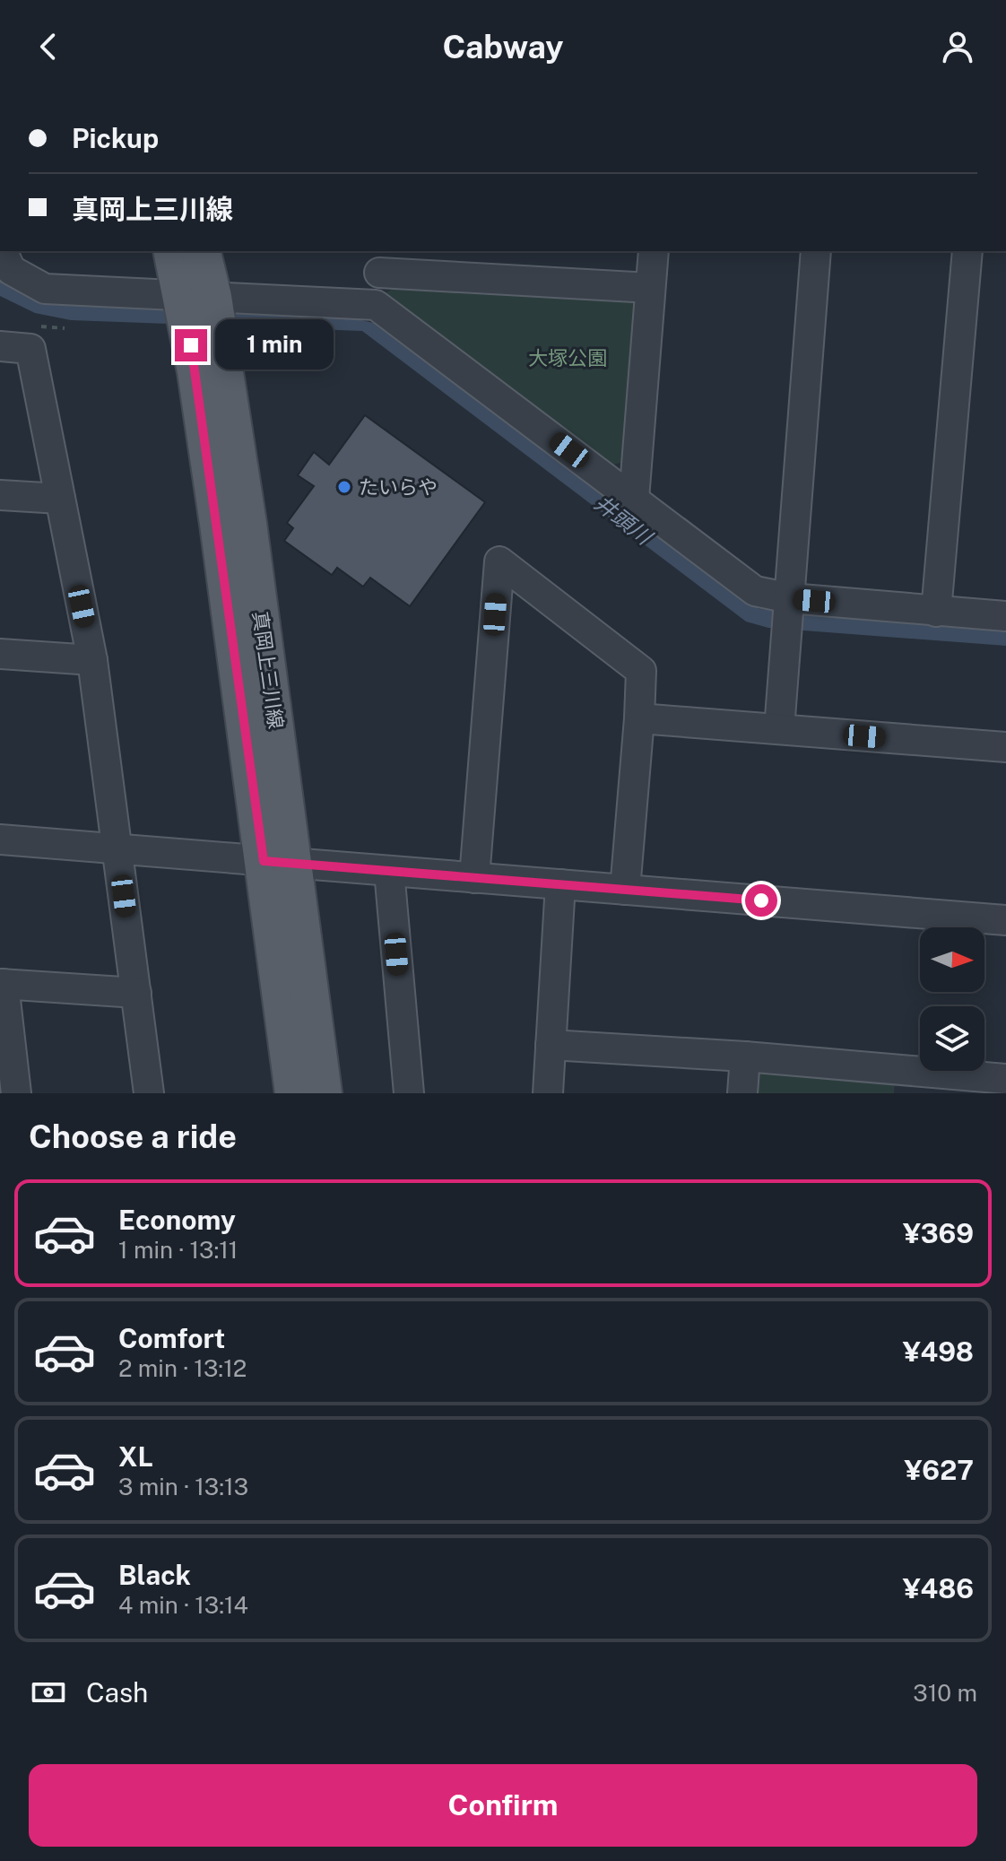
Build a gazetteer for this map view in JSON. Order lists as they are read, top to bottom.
{
  "streets": {
    "main road": ["真岡上三川線"]
  },
  "water": ["井頭川"],
  "parks": ["大塚公園"],
  "places": ["たいらや"],
  "north": "right",
  "page": {
    "header": "Cabway",
    "banner": ["Pickup", "真岡上三川線"],
    "bubble": "1 min",
    "heading": "Choose a ride",
    "list": [
      {
        "name": "Economy",
        "note": "1 min · 13:11",
        "value": "¥369"
      },
      {
        "name": "Comfort",
        "note": "2 min · 13:12",
        "value": "¥498"
      },
      {
        "name": "XL",
        "note": "3 min · 13:13",
        "value": "¥627"
      },
      {
        "name": "Black",
        "note": "4 min · 13:14",
        "value": "¥486"
      }
    ],
    "pay": ["Cash", "310 m"],
    "buttons": "Confirm"
  }
}
